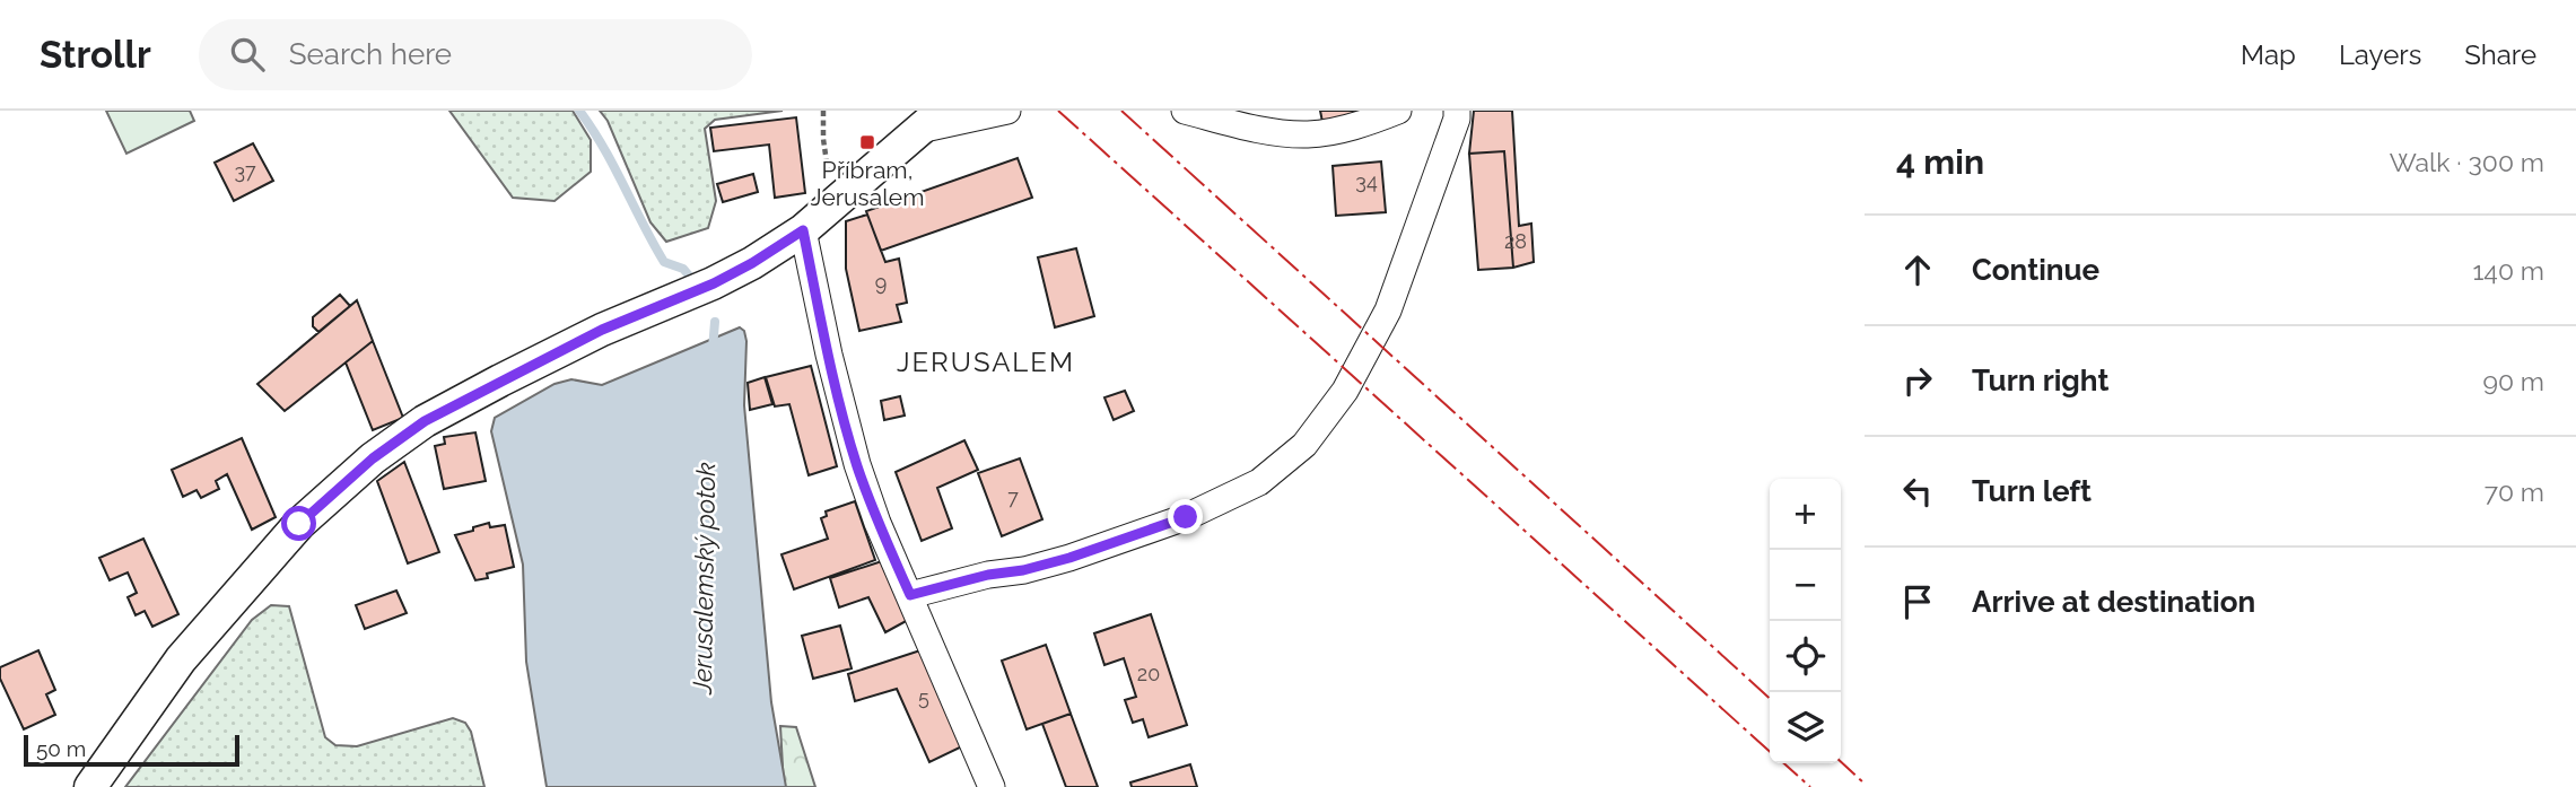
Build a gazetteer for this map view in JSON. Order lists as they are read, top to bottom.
{
  "districts": ["JERUSALEM"],
  "water": ["Jerusalemský potok"],
  "places": {
    "transit": ["Příbram, Jerusalem"]
  },
  "house_numbers": [
    "37",
    "34",
    "28",
    "9",
    "7",
    "20",
    "5"
  ],
  "scale_bar": "50 m",
  "page": {
    "header": "Strollr",
    "search": "Search here",
    "nav": ["Map", "Layers", "Share"],
    "heading": ["4 min", "Walk · 300 m"],
    "list": [
      ["Continue", "140 m"],
      ["Turn right", "90 m"],
      ["Turn left", "70 m"],
      "Arrive at destination"
    ],
    "map_buttons": ["+", "−"],
    "scale": "50 m"
  }
}
